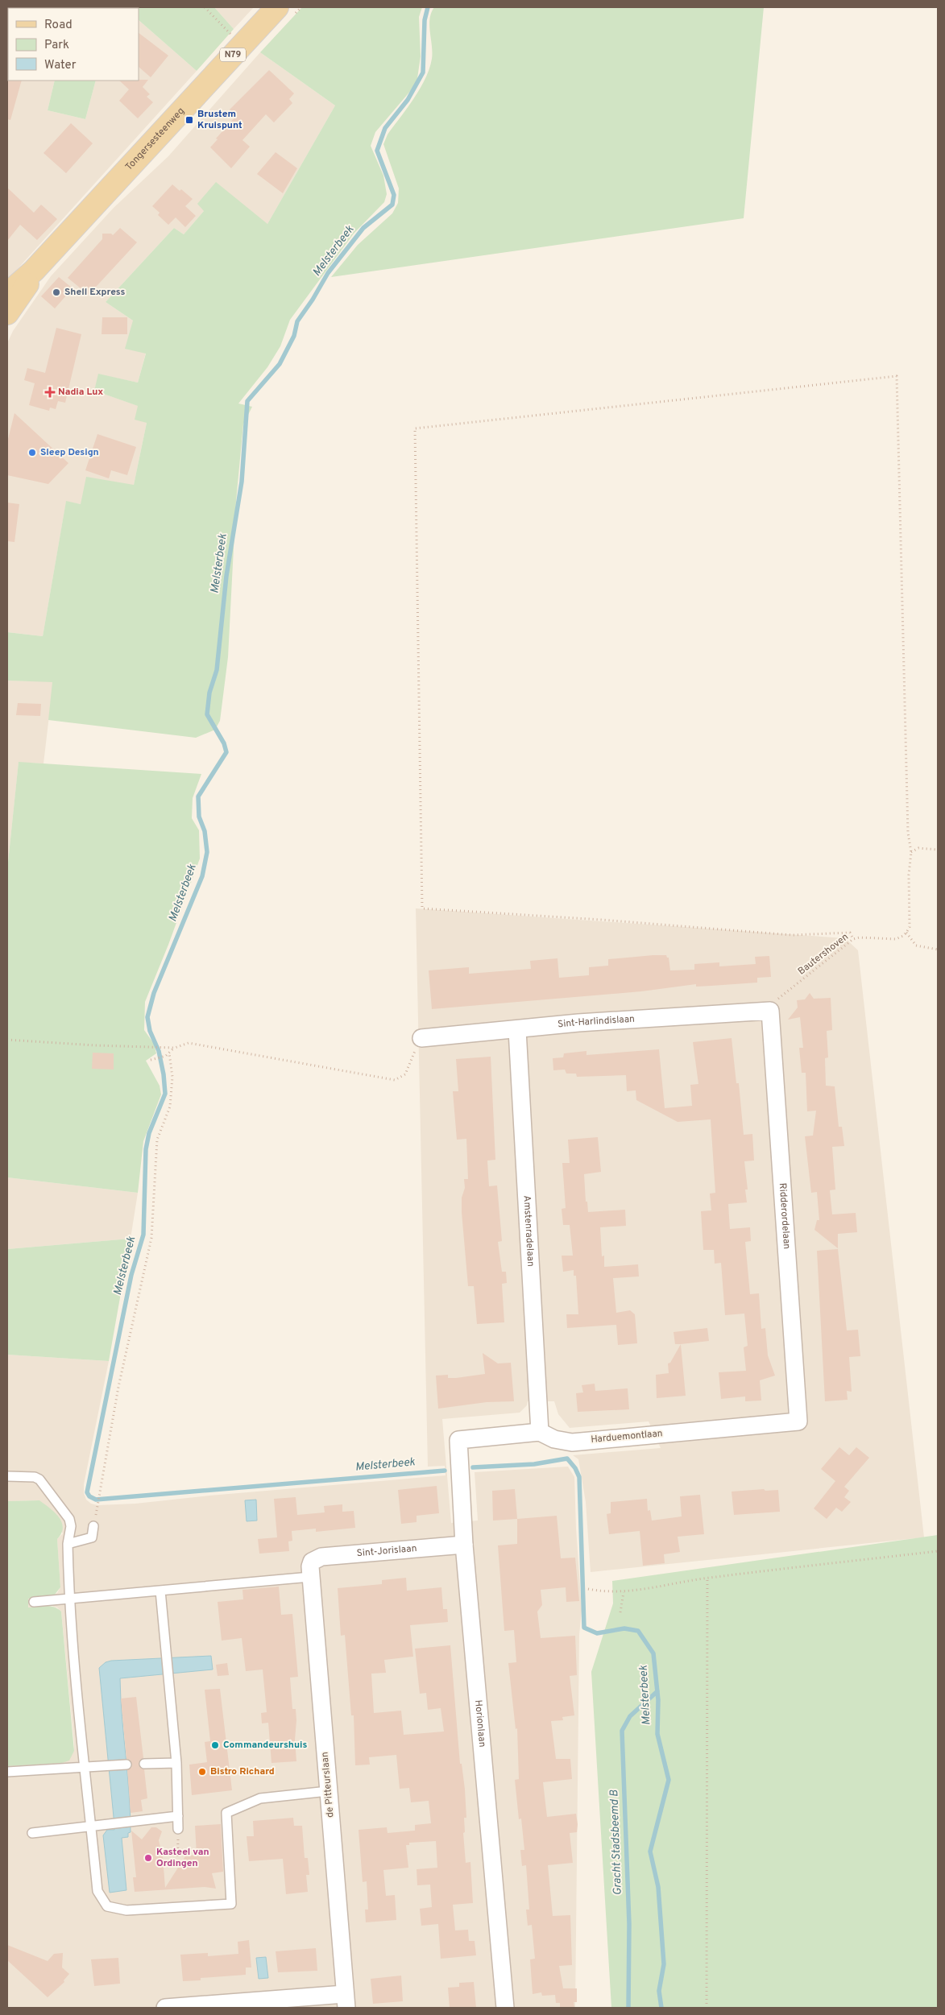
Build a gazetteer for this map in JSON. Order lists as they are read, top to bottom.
{
  "streets": {
    "main road": ["N79", "Tongersesteenweg"],
    "street": [
      "Sint-Harlindislaan",
      "Ridderordelaan",
      "Amstenradelaan",
      "Harduemontlaan",
      "Sint-Jorislaan",
      "Horionlaan",
      "de Pitteurslaan"
    ],
    "path": ["Bautershoven"]
  },
  "crossings": [
    ["Bautershoven", "Sint-Harlindislaan"],
    ["Bautershoven", "Ridderordelaan"],
    ["Sint-Harlindislaan", "Ridderordelaan"],
    ["Sint-Harlindislaan", "Amstenradelaan"],
    ["Ridderordelaan", "Harduemontlaan"],
    ["Amstenradelaan", "Harduemontlaan"],
    ["Harduemontlaan", "Horionlaan"],
    ["Sint-Jorislaan", "Horionlaan"],
    ["Sint-Jorislaan", "de Pitteurslaan"]
  ],
  "water": ["Melsterbeek", "Gracht Stadsbeemd B"],
  "places": {
    "transit": ["Brustem Kruispunt"],
    "other": [
      "Shell Express",
      "Sleep Design",
      "Commandeurshuis",
      "Bistro Richard",
      "Kasteel van Ordingen"
    ],
    "health": ["Nadia Lux"]
  },
  "legend": ["Road", "Park", "Water"]
}
